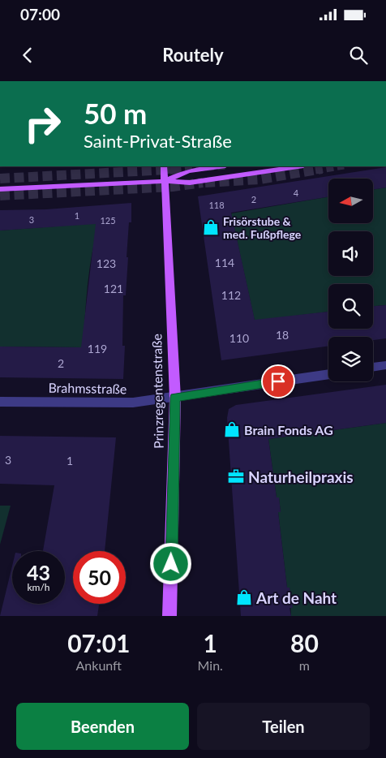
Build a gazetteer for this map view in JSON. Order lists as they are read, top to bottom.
{
  "streets": {
    "main road": ["Prinzregentenstraße"],
    "street": ["Brahmsstraße"]
  },
  "crossings": [
    ["Brahmsstraße", "Prinzregentenstraße"]
  ],
  "places": {
    "shop": ["Frisörstube & med. Fußpflege", "Brain Fonds AG", "Art de Naht"],
    "office": ["Naturheilpraxis"]
  },
  "house_numbers": [
    "4",
    "2",
    "118",
    "1",
    "3",
    "125",
    "114",
    "123",
    "121",
    "112",
    "18",
    "110",
    "119",
    "2",
    "3",
    "1"
  ],
  "north": "left",
  "page": {
    "status": "07:00",
    "header": "Routely",
    "turn": ["50 m", "Saint-Privat-Straße"],
    "speed": "43 km/h",
    "limit": "50",
    "eta": [
      "07:01",
      "Ankunft",
      "1",
      "Min.",
      "80",
      "m"
    ],
    "buttons": ["Beenden", "Teilen"]
  }
}
